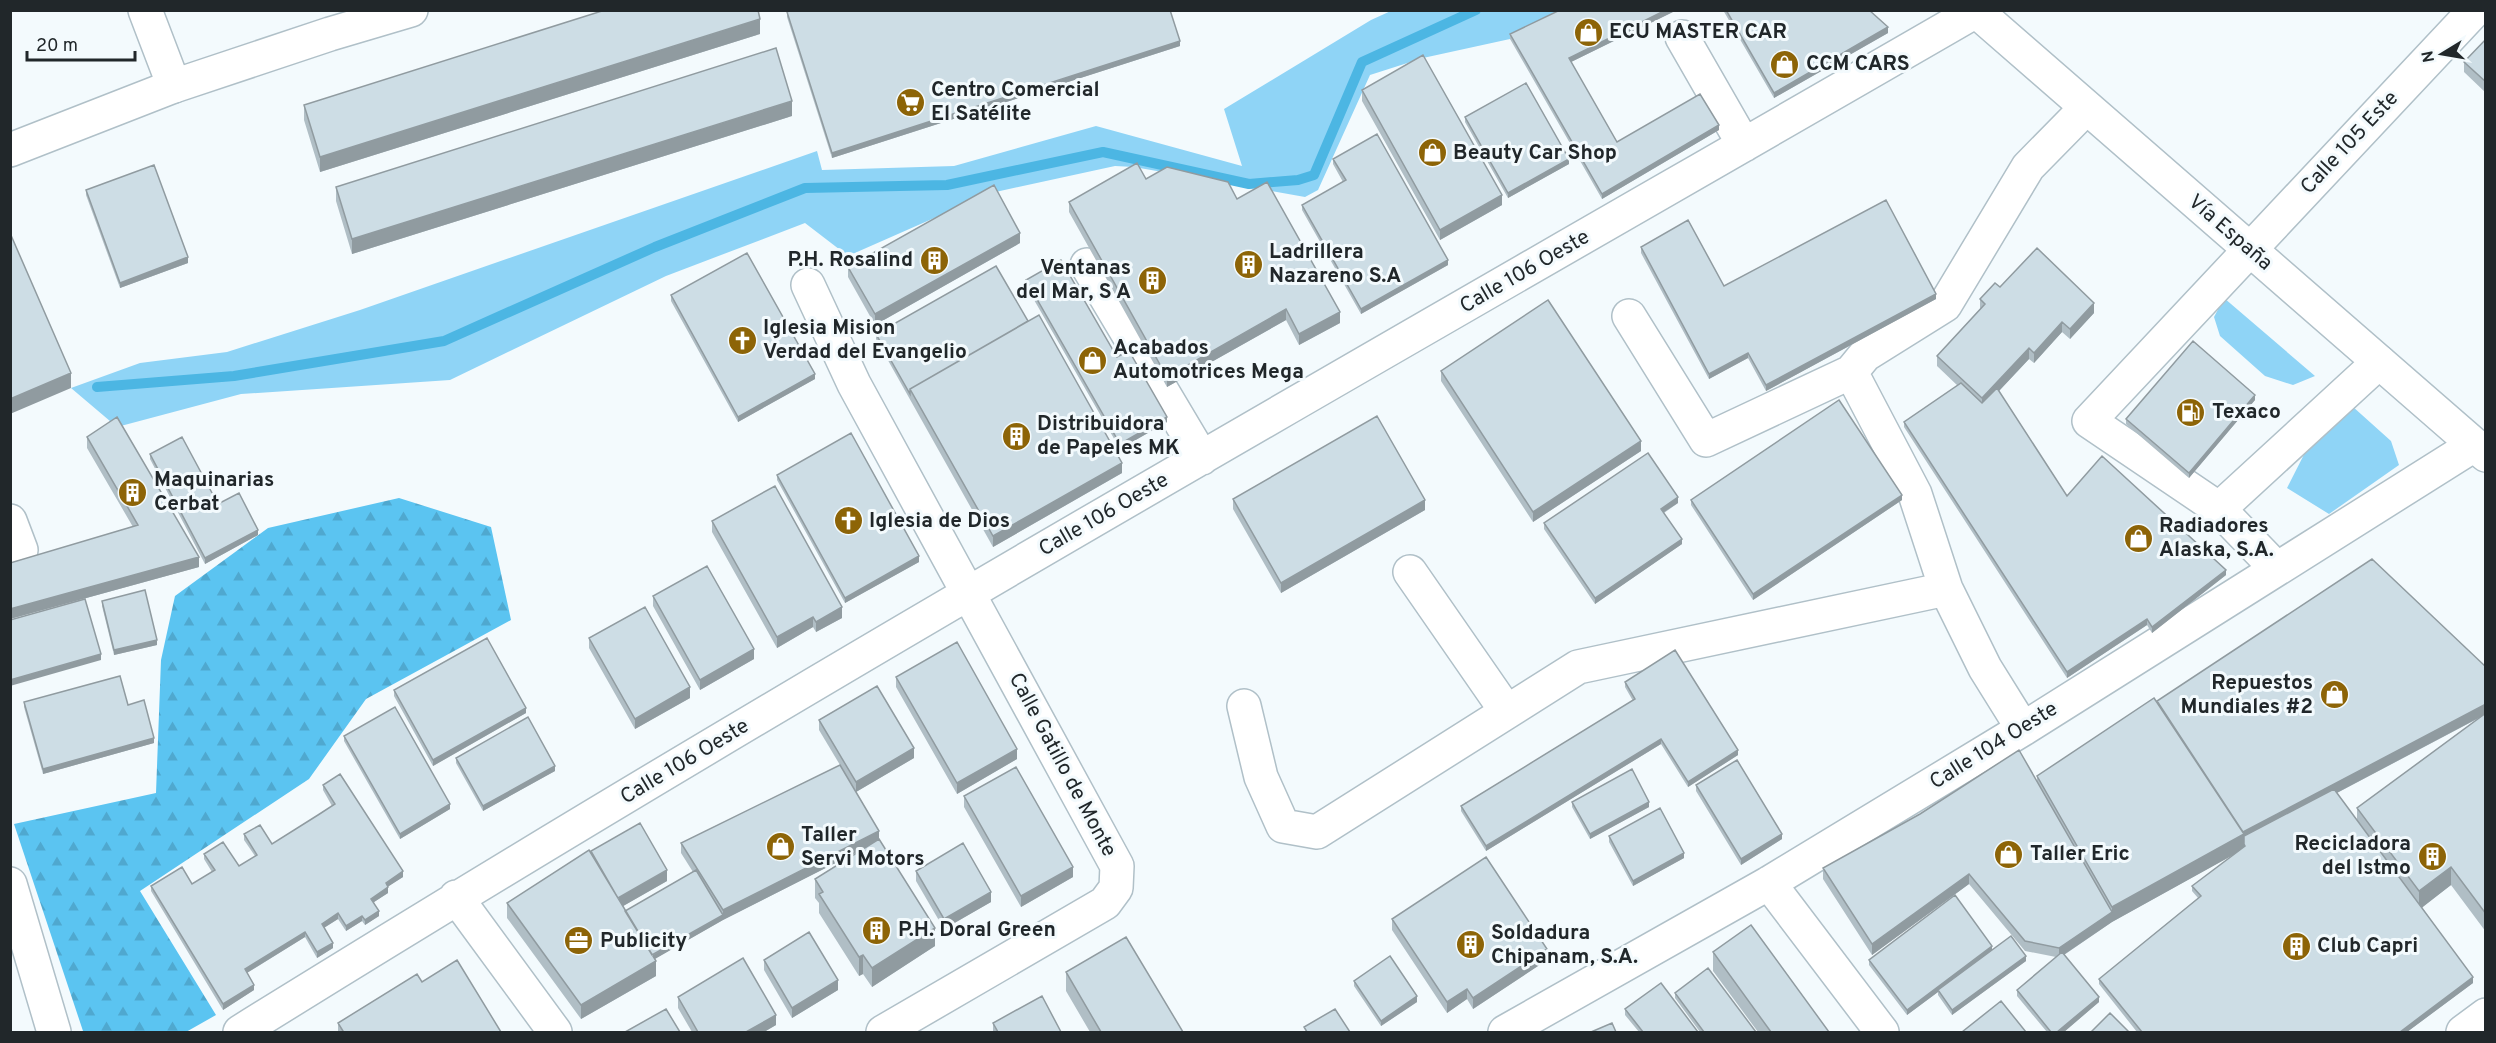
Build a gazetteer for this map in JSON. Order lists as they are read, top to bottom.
{
  "streets": {
    "street": [
      "Calle 105 Este",
      "Vía España",
      "Calle 106 Oeste",
      "Calle 104 Oeste",
      "Calle Gatillo de Monte"
    ]
  },
  "crossings": [
    ["Calle 105 Este", "Vía España"],
    ["Vía España", "Calle 106 Oeste"],
    ["Vía España", "Calle 104 Oeste"],
    ["Calle 106 Oeste", "Calle Gatillo de Monte"]
  ],
  "places": {
    "shop": [
      "ECU MASTER CAR",
      "CCM CARS",
      "Beauty Car Shop",
      "Acabados Automotrices Mega",
      "Radiadores Alaska, S.A.",
      "Repuestos Mundiales #2",
      "Taller Servi Motors",
      "Taller Eric"
    ],
    "supermarket": ["Centro Comercial El Satélite"],
    "building": [
      "P.H. Rosalind",
      "Ladrillera Nazareno S.A",
      "Ventanas del Mar, S A",
      "Distribuidora de Papeles MK",
      "Maquinarias Cerbat",
      "Recicladora del Istmo",
      "P.H. Doral Green",
      "Soldadura Chipanam, S.A.",
      "Club Capri"
    ],
    "church": ["Iglesia Mision Verdad del Evangelio", "Iglesia de Dios"],
    "fuel station": ["Texaco"],
    "office": ["Publicity"]
  },
  "scale_bar": "20 m",
  "north": "left"
}
